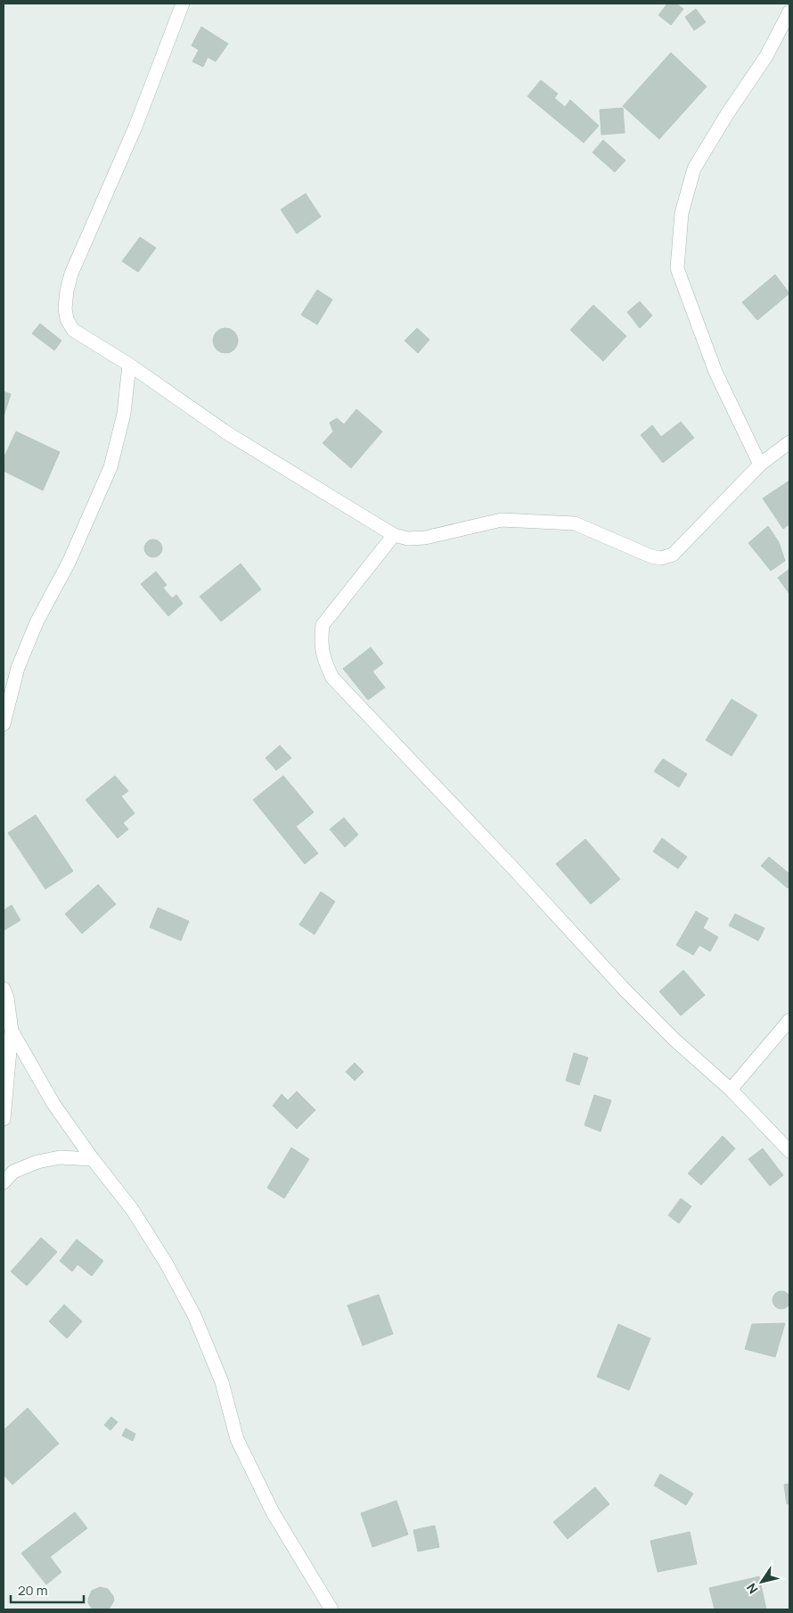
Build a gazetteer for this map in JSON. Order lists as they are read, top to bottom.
{
  "scale_bar": "20 m",
  "north": "bottom left"
}
